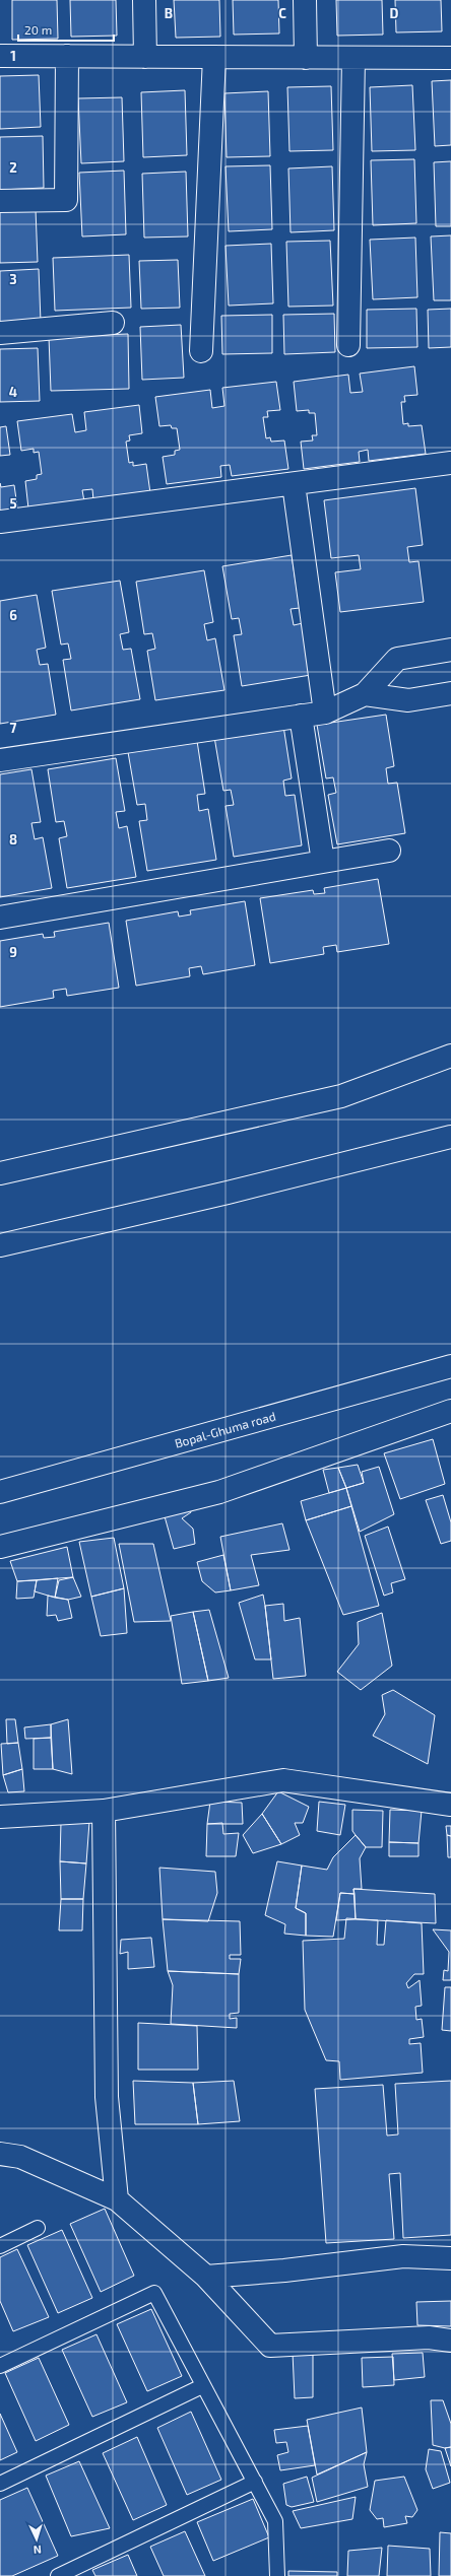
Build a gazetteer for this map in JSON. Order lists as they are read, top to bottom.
{
  "streets": {
    "street": ["Bopal-Ghuma road"]
  },
  "scale_bar": "20 m",
  "north": "bottom",
  "grid": {
    "columns": ["B", "C", "D"],
    "rows": [
      "1",
      "2",
      "3",
      "4",
      "5",
      "6",
      "7",
      "8",
      "9"
    ]
  }
}
